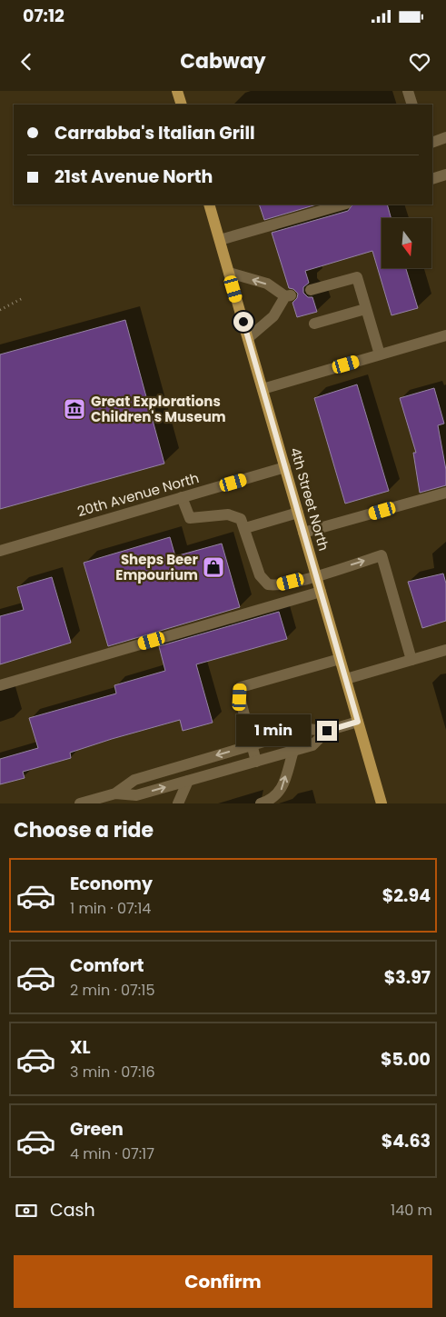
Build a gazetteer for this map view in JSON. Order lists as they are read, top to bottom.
{
  "streets": {
    "main road": ["4th Street North"],
    "street": ["20th Avenue North"]
  },
  "crossings": [
    ["20th Avenue North", "4th Street North"]
  ],
  "places": {
    "museum": ["Great Explorations Children's Museum"],
    "shop": ["Sheps Beer Empourium"]
  },
  "north": "bottom",
  "page": {
    "status": "07:12",
    "header": "Cabway",
    "banner": ["Carrabba's Italian Grill", "21st Avenue North"],
    "bubble": "1 min",
    "heading": "Choose a ride",
    "list": [
      {
        "name": "Economy",
        "note": "1 min · 07:14",
        "value": "$2.94"
      },
      {
        "name": "Comfort",
        "note": "2 min · 07:15",
        "value": "$3.97"
      },
      {
        "name": "XL",
        "note": "3 min · 07:16",
        "value": "$5.00"
      },
      {
        "name": "Green",
        "note": "4 min · 07:17",
        "value": "$4.63"
      }
    ],
    "pay": ["Cash", "140 m"],
    "buttons": "Confirm"
  }
}
